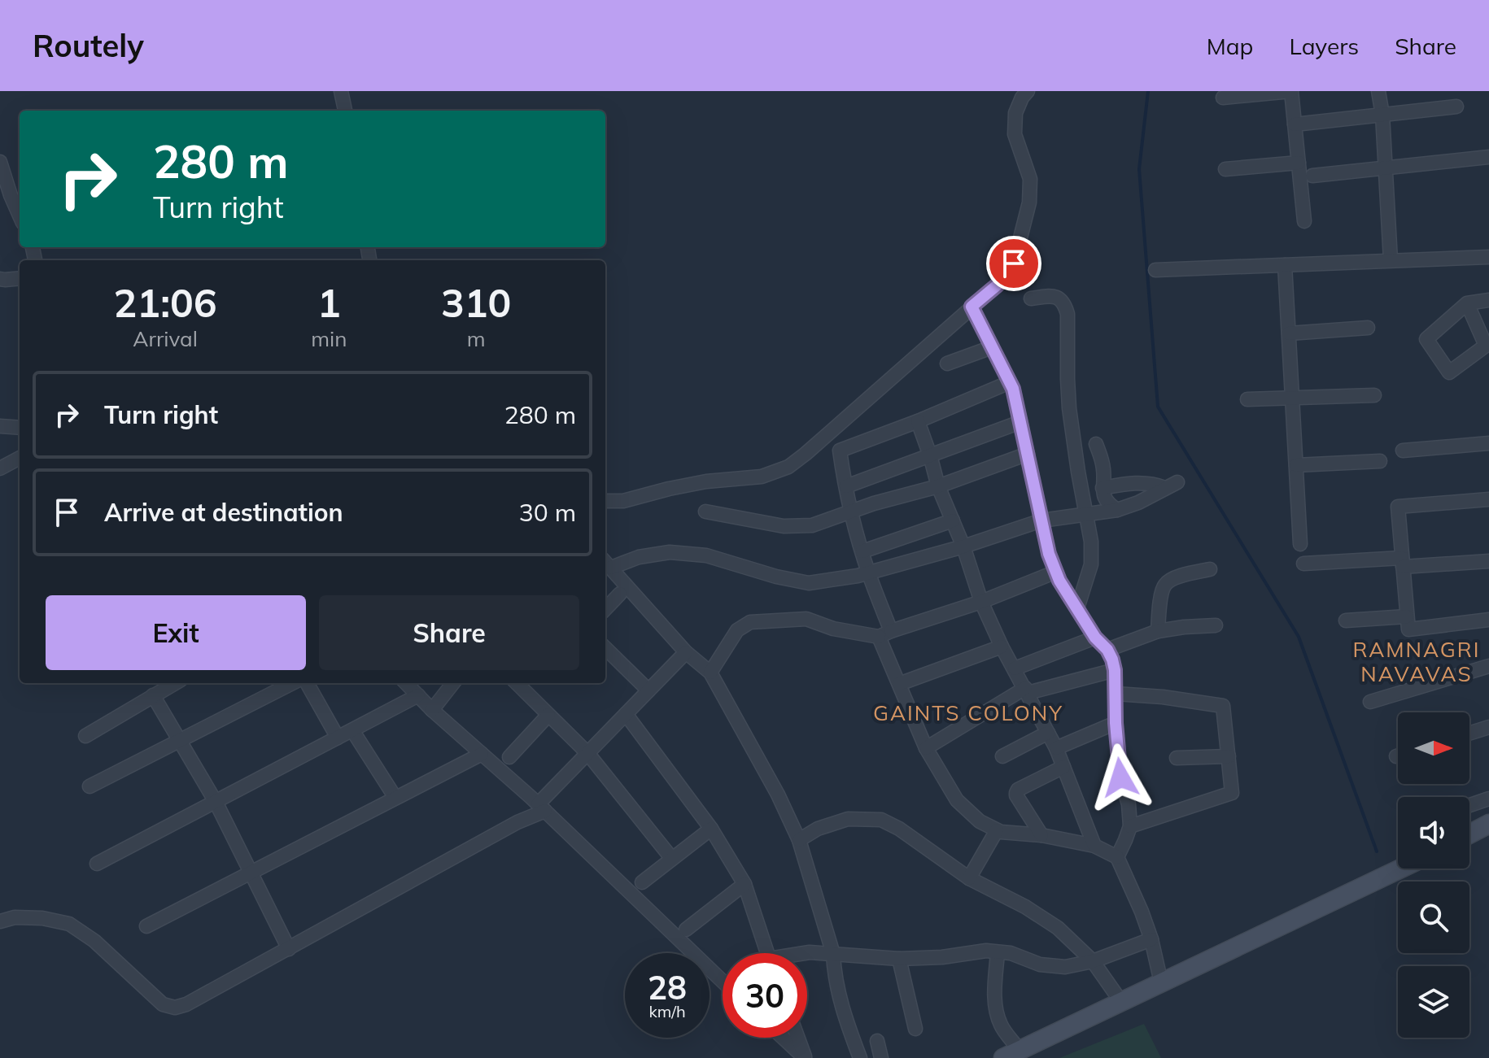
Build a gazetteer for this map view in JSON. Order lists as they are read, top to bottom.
{
  "districts": ["RAMNAGRI NAVAVAS", "GAINTS COLONY"],
  "north": "right",
  "page": {
    "header": "Routely",
    "nav": ["Map", "Layers", "Share"],
    "turn": ["280 m", "Turn right"],
    "eta": [
      "21:06",
      "Arrival",
      "1",
      "min",
      "310",
      "m"
    ],
    "list": [
      {
        "name": "Turn right",
        "value": "280 m"
      },
      {
        "name": "Arrive at destination",
        "value": "30 m"
      }
    ],
    "buttons": ["Exit", "Share"],
    "speed": "28 km/h",
    "limit": "30"
  }
}
